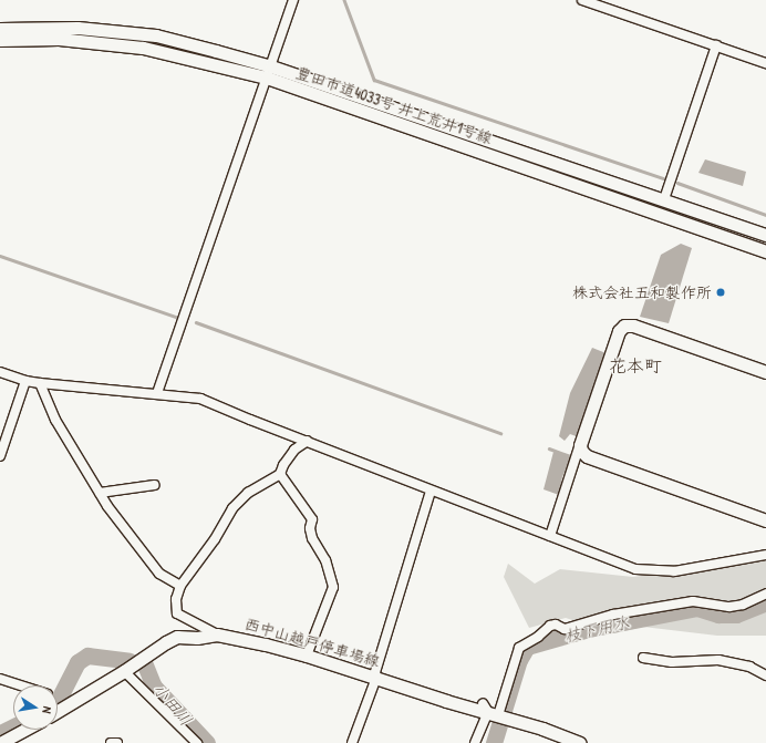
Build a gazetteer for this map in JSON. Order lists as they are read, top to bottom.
{
  "streets": {
    "street": ["豊田市道4033号 井上荒井1号線", "西中山越戸停車場線"]
  },
  "districts": ["花本町"],
  "water": ["枝下用水", "小田川"],
  "places": ["株式会社五和製作所"],
  "north": "right"
}
